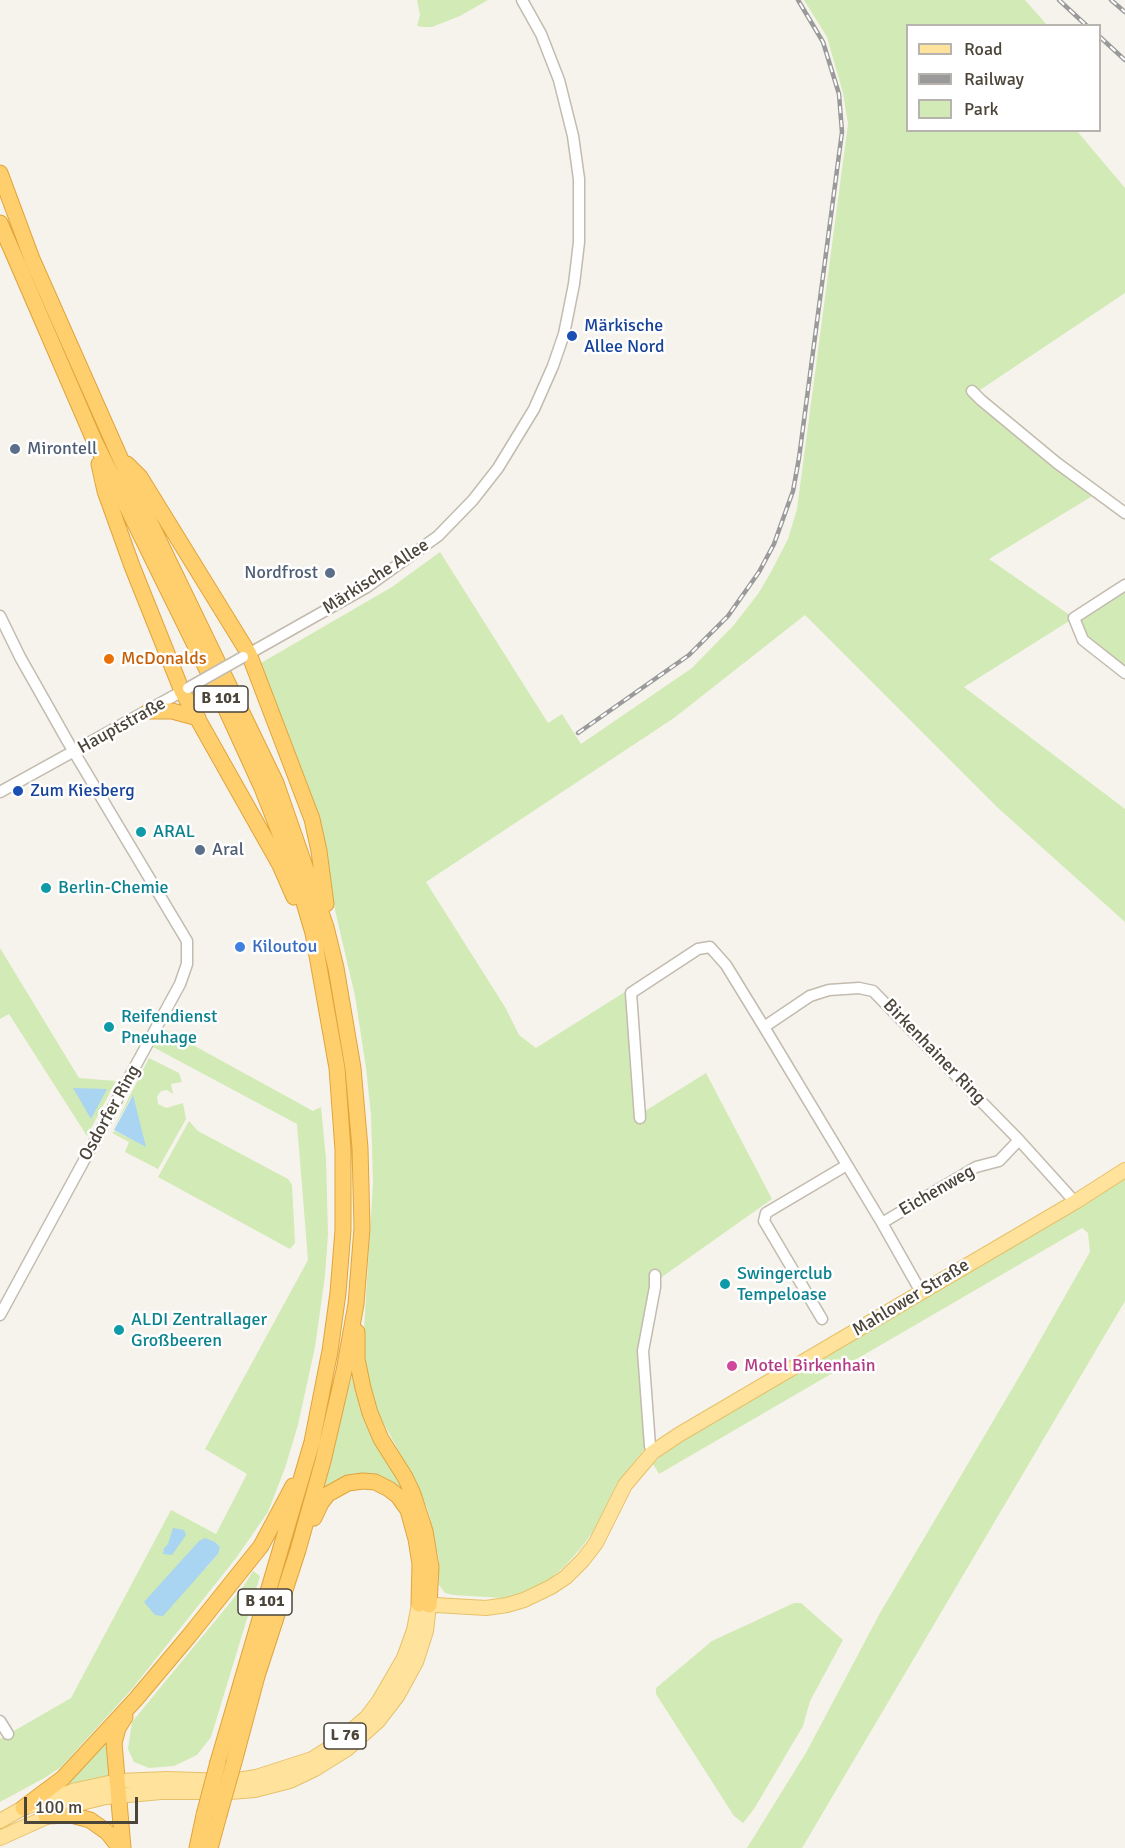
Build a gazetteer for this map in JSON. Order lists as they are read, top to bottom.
{
  "streets": {
    "highway": ["B 101"],
    "main road": ["Mahlower Straße", "L 76"],
    "street": [
      "Märkische Allee",
      "Hauptstraße",
      "Birkenhainer Ring",
      "Osdorfer Ring",
      "Eichenweg"
    ]
  },
  "crossings": [
    ["Märkische Allee", "Hauptstraße"],
    ["Hauptstraße", "Osdorfer Ring"],
    ["Birkenhainer Ring", "Eichenweg"],
    ["Birkenhainer Ring", "Mahlower Straße"],
    ["Mahlower Straße", "L 76"]
  ],
  "places": [
    "Märkische Allee Nord",
    "Mirontell",
    "Nordfrost",
    "McDonalds",
    "Zum Kiesberg",
    "ARAL",
    "Aral",
    "Berlin-Chemie",
    "Kiloutou",
    "Reifendienst Pneuhage",
    "Swingerclub Tempeloase",
    "ALDI Zentrallager Großbeeren",
    "Motel Birkenhain"
  ],
  "legend": ["Road", "Railway", "Park"],
  "scale_bar": "100 m"
}
